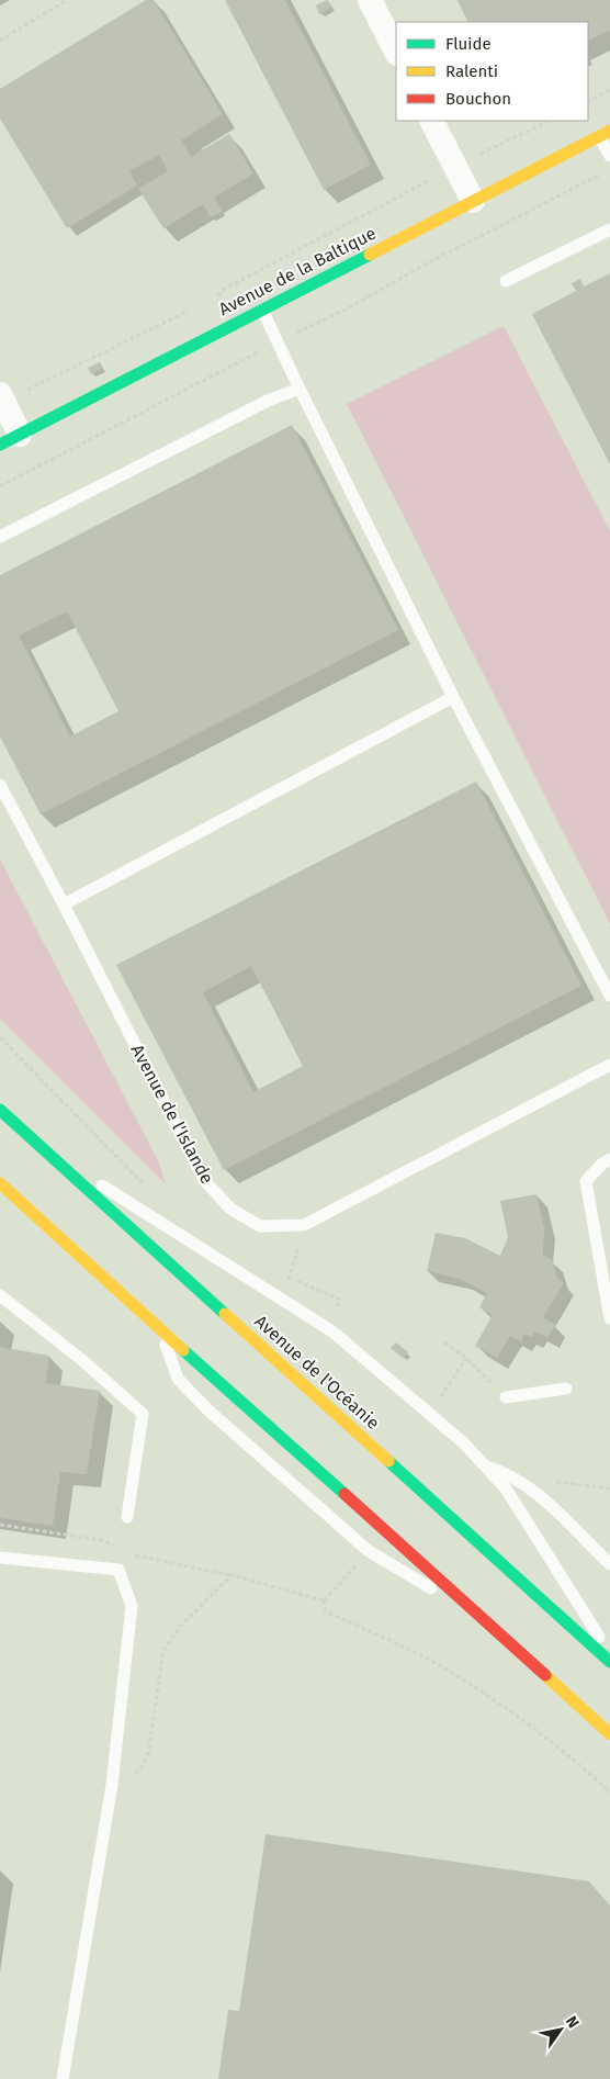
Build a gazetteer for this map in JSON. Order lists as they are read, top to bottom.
{
  "streets": {
    "main road": ["Avenue de la Baltique", "Avenue de l'Océanie"],
    "lane": ["Avenue de l'Islande"]
  },
  "legend": ["Fluide", "Ralenti", "Bouchon"],
  "north": "top right"
}
